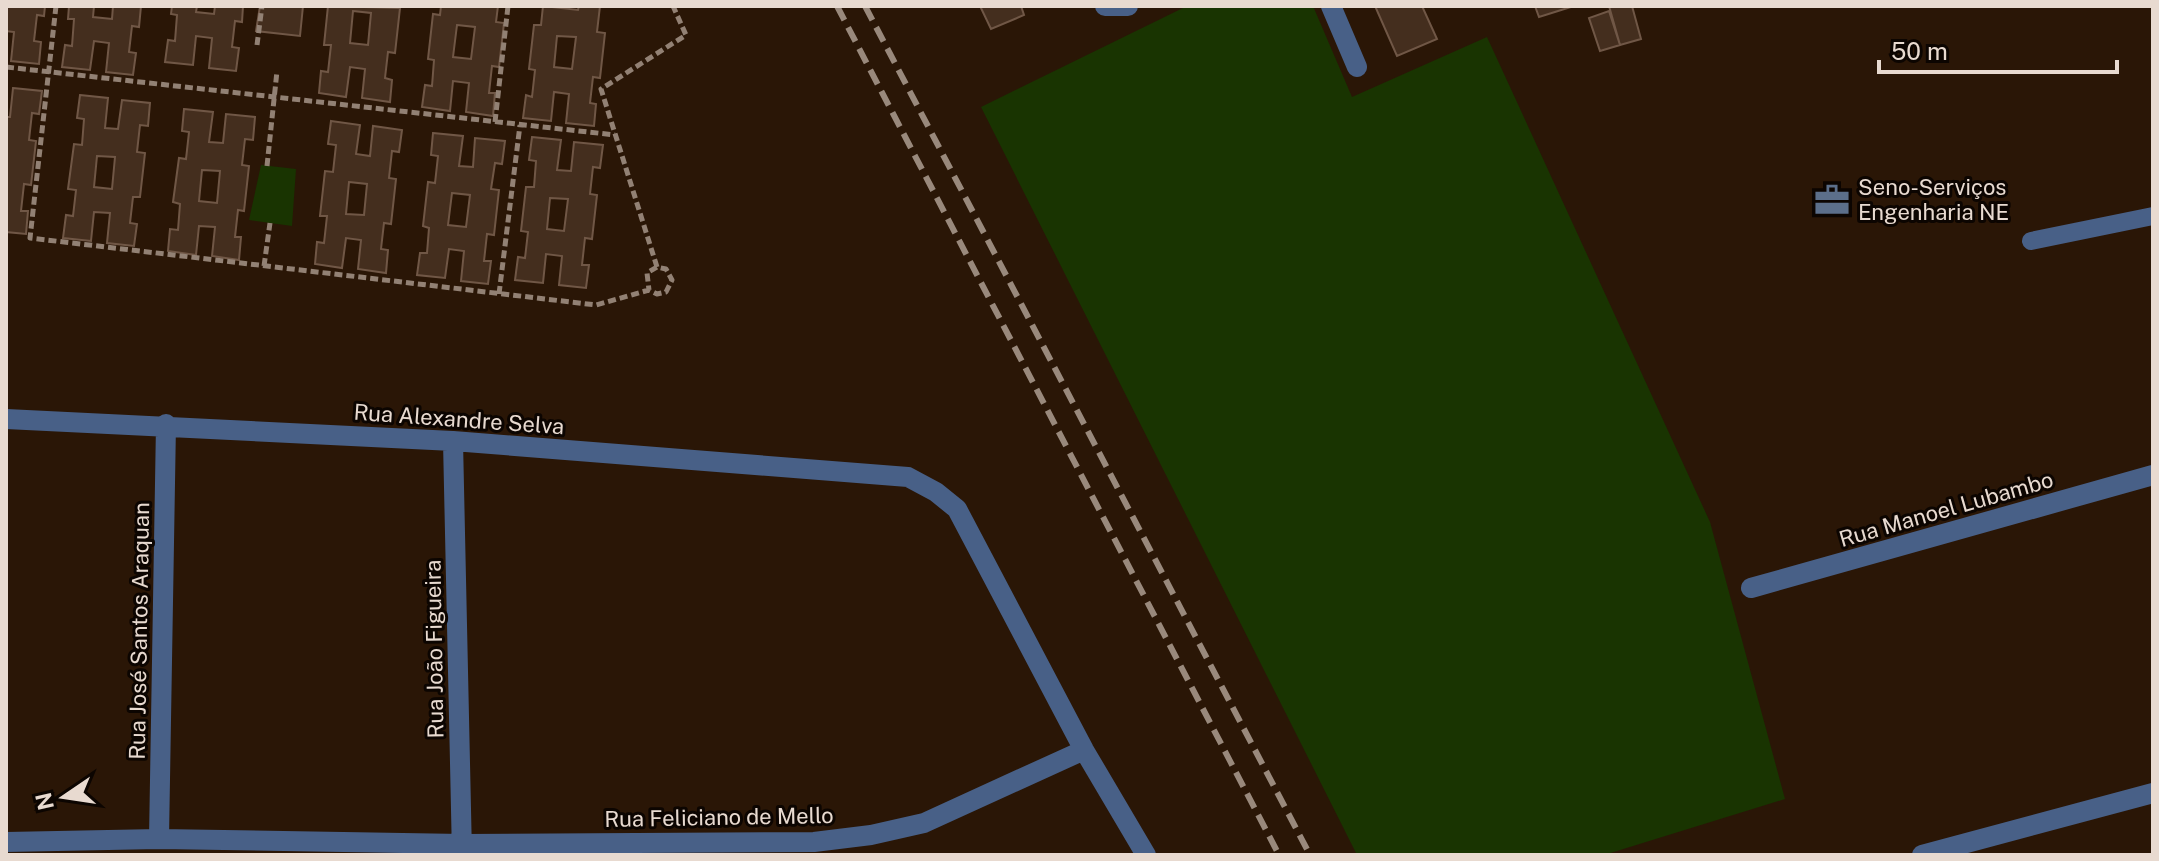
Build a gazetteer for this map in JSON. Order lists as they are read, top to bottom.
{
  "streets": {
    "street": [
      "Rua Alexandre Selva",
      "Rua Manoel Lubambo",
      "Rua José Santos Araquan",
      "Rua João Figueira",
      "Rua Feliciano de Mello"
    ]
  },
  "crossings": [
    ["Rua Alexandre Selva", "Rua José Santos Araquan"],
    ["Rua Alexandre Selva", "Rua João Figueira"],
    ["Rua Alexandre Selva", "Rua Feliciano de Mello"],
    ["Rua José Santos Araquan", "Rua Feliciano de Mello"],
    ["Rua João Figueira", "Rua Feliciano de Mello"]
  ],
  "places": {
    "office": ["Seno-Serviços Engenharia NE"]
  },
  "scale_bar": "50 m",
  "north": "left"
}
